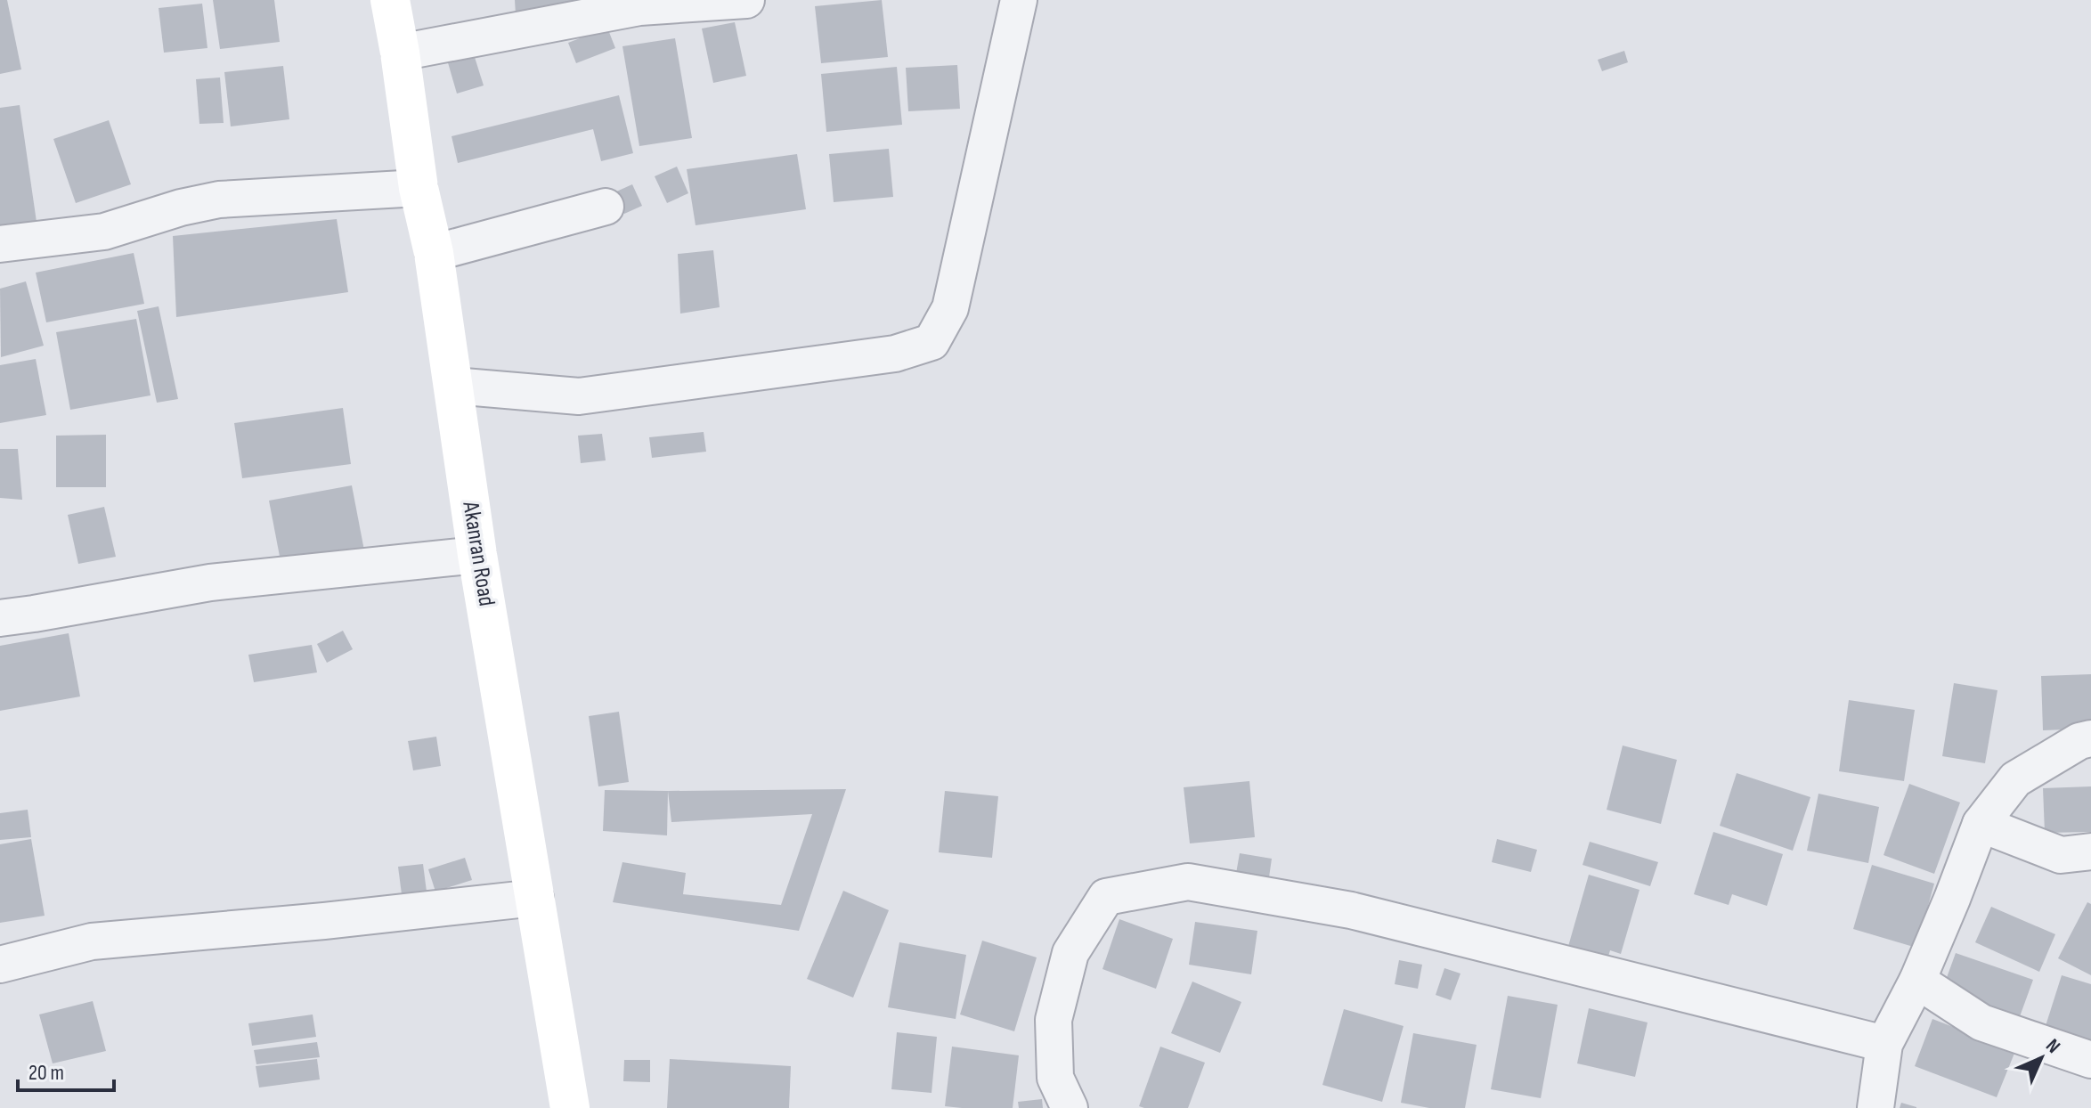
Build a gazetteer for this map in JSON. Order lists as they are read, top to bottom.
{
  "streets": {
    "main road": ["Akanran Road"]
  },
  "scale_bar": "20 m",
  "north": "top right"
}
